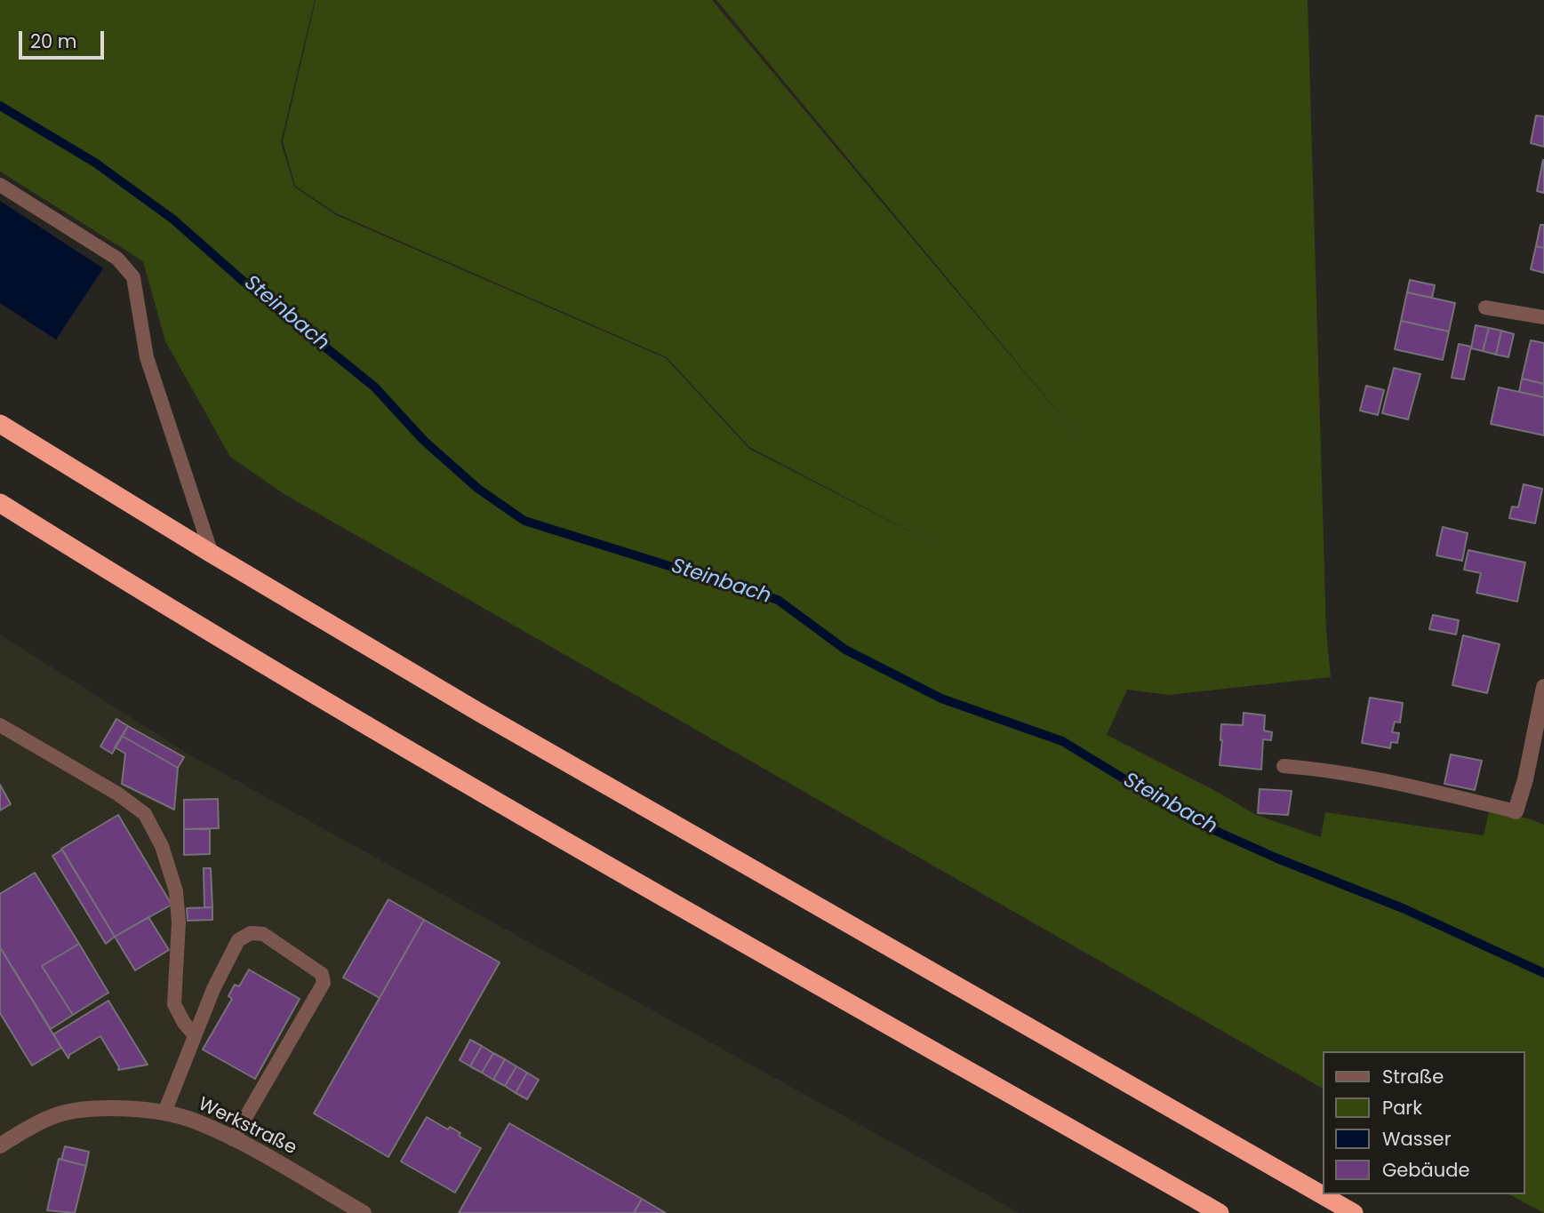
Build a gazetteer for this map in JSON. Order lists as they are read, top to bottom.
{
  "streets": {
    "street": ["Werkstraße"]
  },
  "water": ["Steinbach"],
  "legend": [
    "Straße",
    "Park",
    "Wasser",
    "Gebäude"
  ],
  "scale_bar": "20 m"
}
